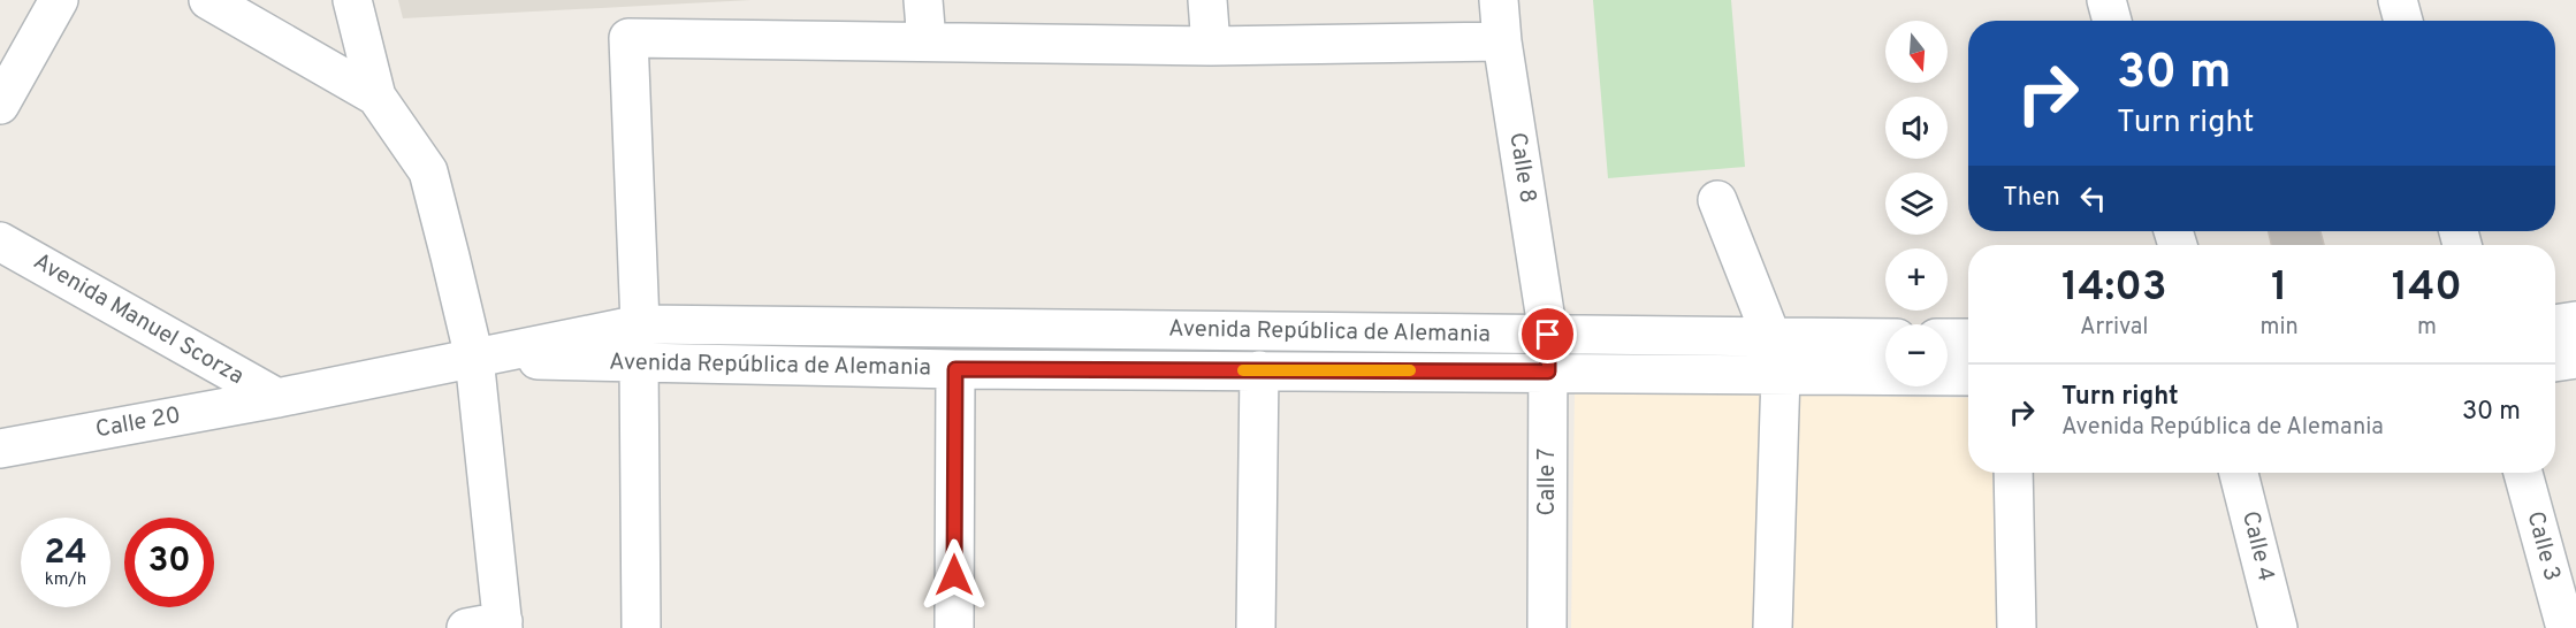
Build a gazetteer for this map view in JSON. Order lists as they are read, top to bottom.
{
  "streets": {
    "street": [
      "Calle 8",
      "Avenida Manuel Scorza",
      "Avenida República de Alemania",
      "Calle 20",
      "Calle 7",
      "Calle 4",
      "Calle 3"
    ]
  },
  "crossings": [
    ["Calle 8", "Avenida República de Alemania"],
    ["Calle 8", "Calle 7"],
    ["Avenida Manuel Scorza", "Avenida República de Alemania"],
    ["Avenida Manuel Scorza", "Calle 20"],
    ["Avenida República de Alemania", "Calle 20"],
    ["Avenida República de Alemania", "Calle 7"]
  ],
  "north": "bottom",
  "page": {
    "map_buttons": ["+", "−"],
    "turn": ["30 m", "Turn right"],
    "then": "Then",
    "eta": [
      "14:03",
      "Arrival",
      "1",
      "min",
      "140",
      "m"
    ],
    "list": [
      {
        "name": "Turn right",
        "note": "Avenida República de Alemania",
        "value": "30 m"
      }
    ],
    "speed": "24 km/h",
    "limit": "30"
  }
}
